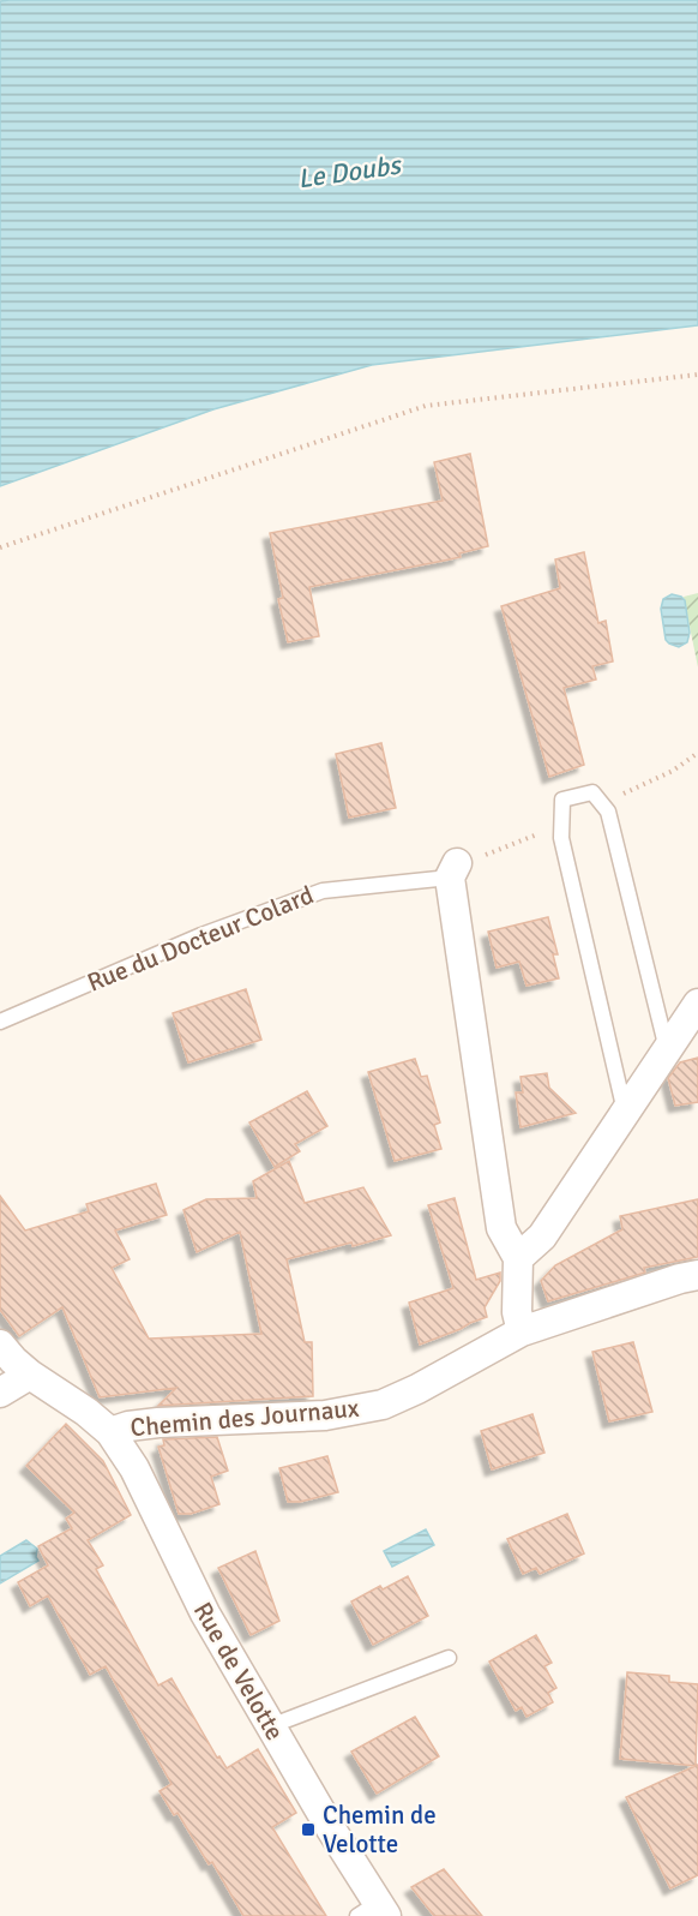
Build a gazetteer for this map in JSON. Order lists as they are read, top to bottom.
{
  "streets": {
    "street": ["Rue du Docteur Colard", "Chemin des Journaux", "Rue de Velotte"]
  },
  "crossings": [
    ["Rue du Docteur Colard", "Chemin des Journaux"],
    ["Chemin des Journaux", "Rue de Velotte"]
  ],
  "water": ["Le Doubs"],
  "places": {
    "transit": ["Chemin de Velotte"]
  }
}
